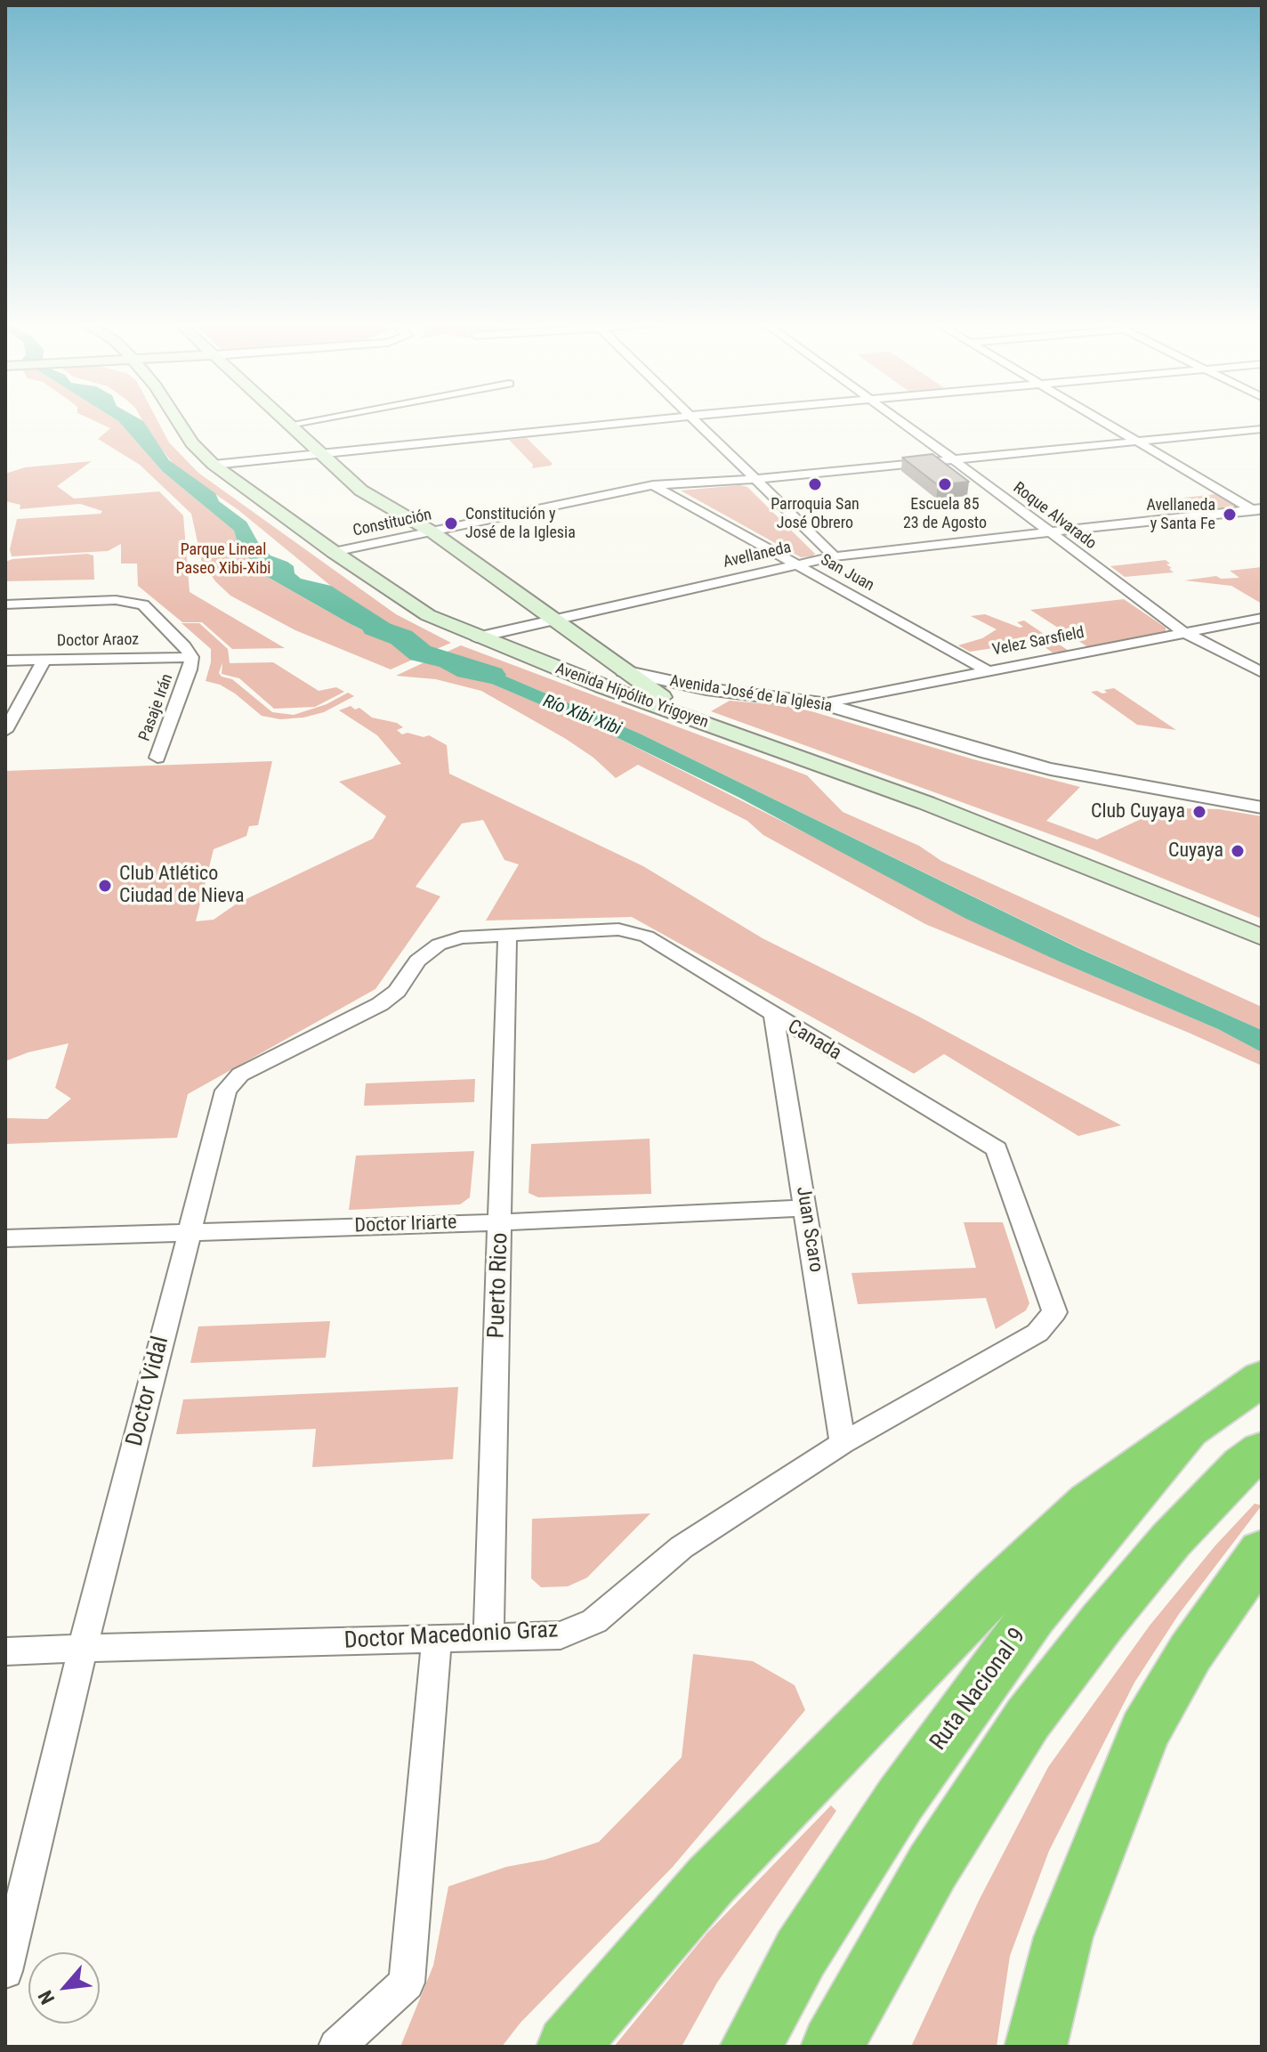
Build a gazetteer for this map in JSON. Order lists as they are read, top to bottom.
{
  "streets": {
    "highway": ["Ruta Nacional 9"],
    "main road": ["Avenida José de la Iglesia", "Avenida Hipólito Yrigoyen"],
    "street": [
      "Roque Alvarado",
      "Constitución",
      "Avellaneda",
      "San Juan",
      "Doctor Araoz",
      "Velez Sarsfield",
      "Pasaje Irán",
      "Canada",
      "Doctor Iriarte",
      "Juan Scaro",
      "Puerto Rico",
      "Doctor Vidal",
      "Doctor Macedonio Graz"
    ]
  },
  "crossings": [
    ["Roque Alvarado", "Constitución"],
    ["Roque Alvarado", "Avellaneda"],
    ["Roque Alvarado", "Velez Sarsfield"],
    ["Constitución", "San Juan"],
    ["Constitución", "Avenida José de la Iglesia"],
    ["Constitución", "Avenida Hipólito Yrigoyen"],
    ["Avellaneda", "San Juan"],
    ["Avellaneda", "Avenida José de la Iglesia"],
    ["Avellaneda", "Avenida Hipólito Yrigoyen"],
    ["San Juan", "Velez Sarsfield"],
    ["Doctor Araoz", "Pasaje Irán"],
    ["Velez Sarsfield", "Avenida José de la Iglesia"],
    ["Canada", "Juan Scaro"],
    ["Canada", "Puerto Rico"],
    ["Canada", "Doctor Vidal"],
    ["Canada", "Doctor Macedonio Graz"],
    ["Doctor Iriarte", "Juan Scaro"],
    ["Doctor Iriarte", "Puerto Rico"],
    ["Doctor Iriarte", "Doctor Vidal"],
    ["Juan Scaro", "Doctor Macedonio Graz"],
    ["Puerto Rico", "Doctor Macedonio Graz"],
    ["Doctor Vidal", "Doctor Macedonio Graz"]
  ],
  "water": ["Río Xibi Xibi"],
  "parks": ["Parque Lineal Paseo Xibi-Xibi"],
  "places": [
    "Parroquia San José Obrero",
    "Escuela 85 23 de Agosto",
    "Avellaneda y Santa Fe",
    "Constitución y José de la Iglesia",
    "Club Cuyaya",
    "Cuyaya",
    "Club Atlético Ciudad de Nieva"
  ],
  "north": "bottom left"
}
